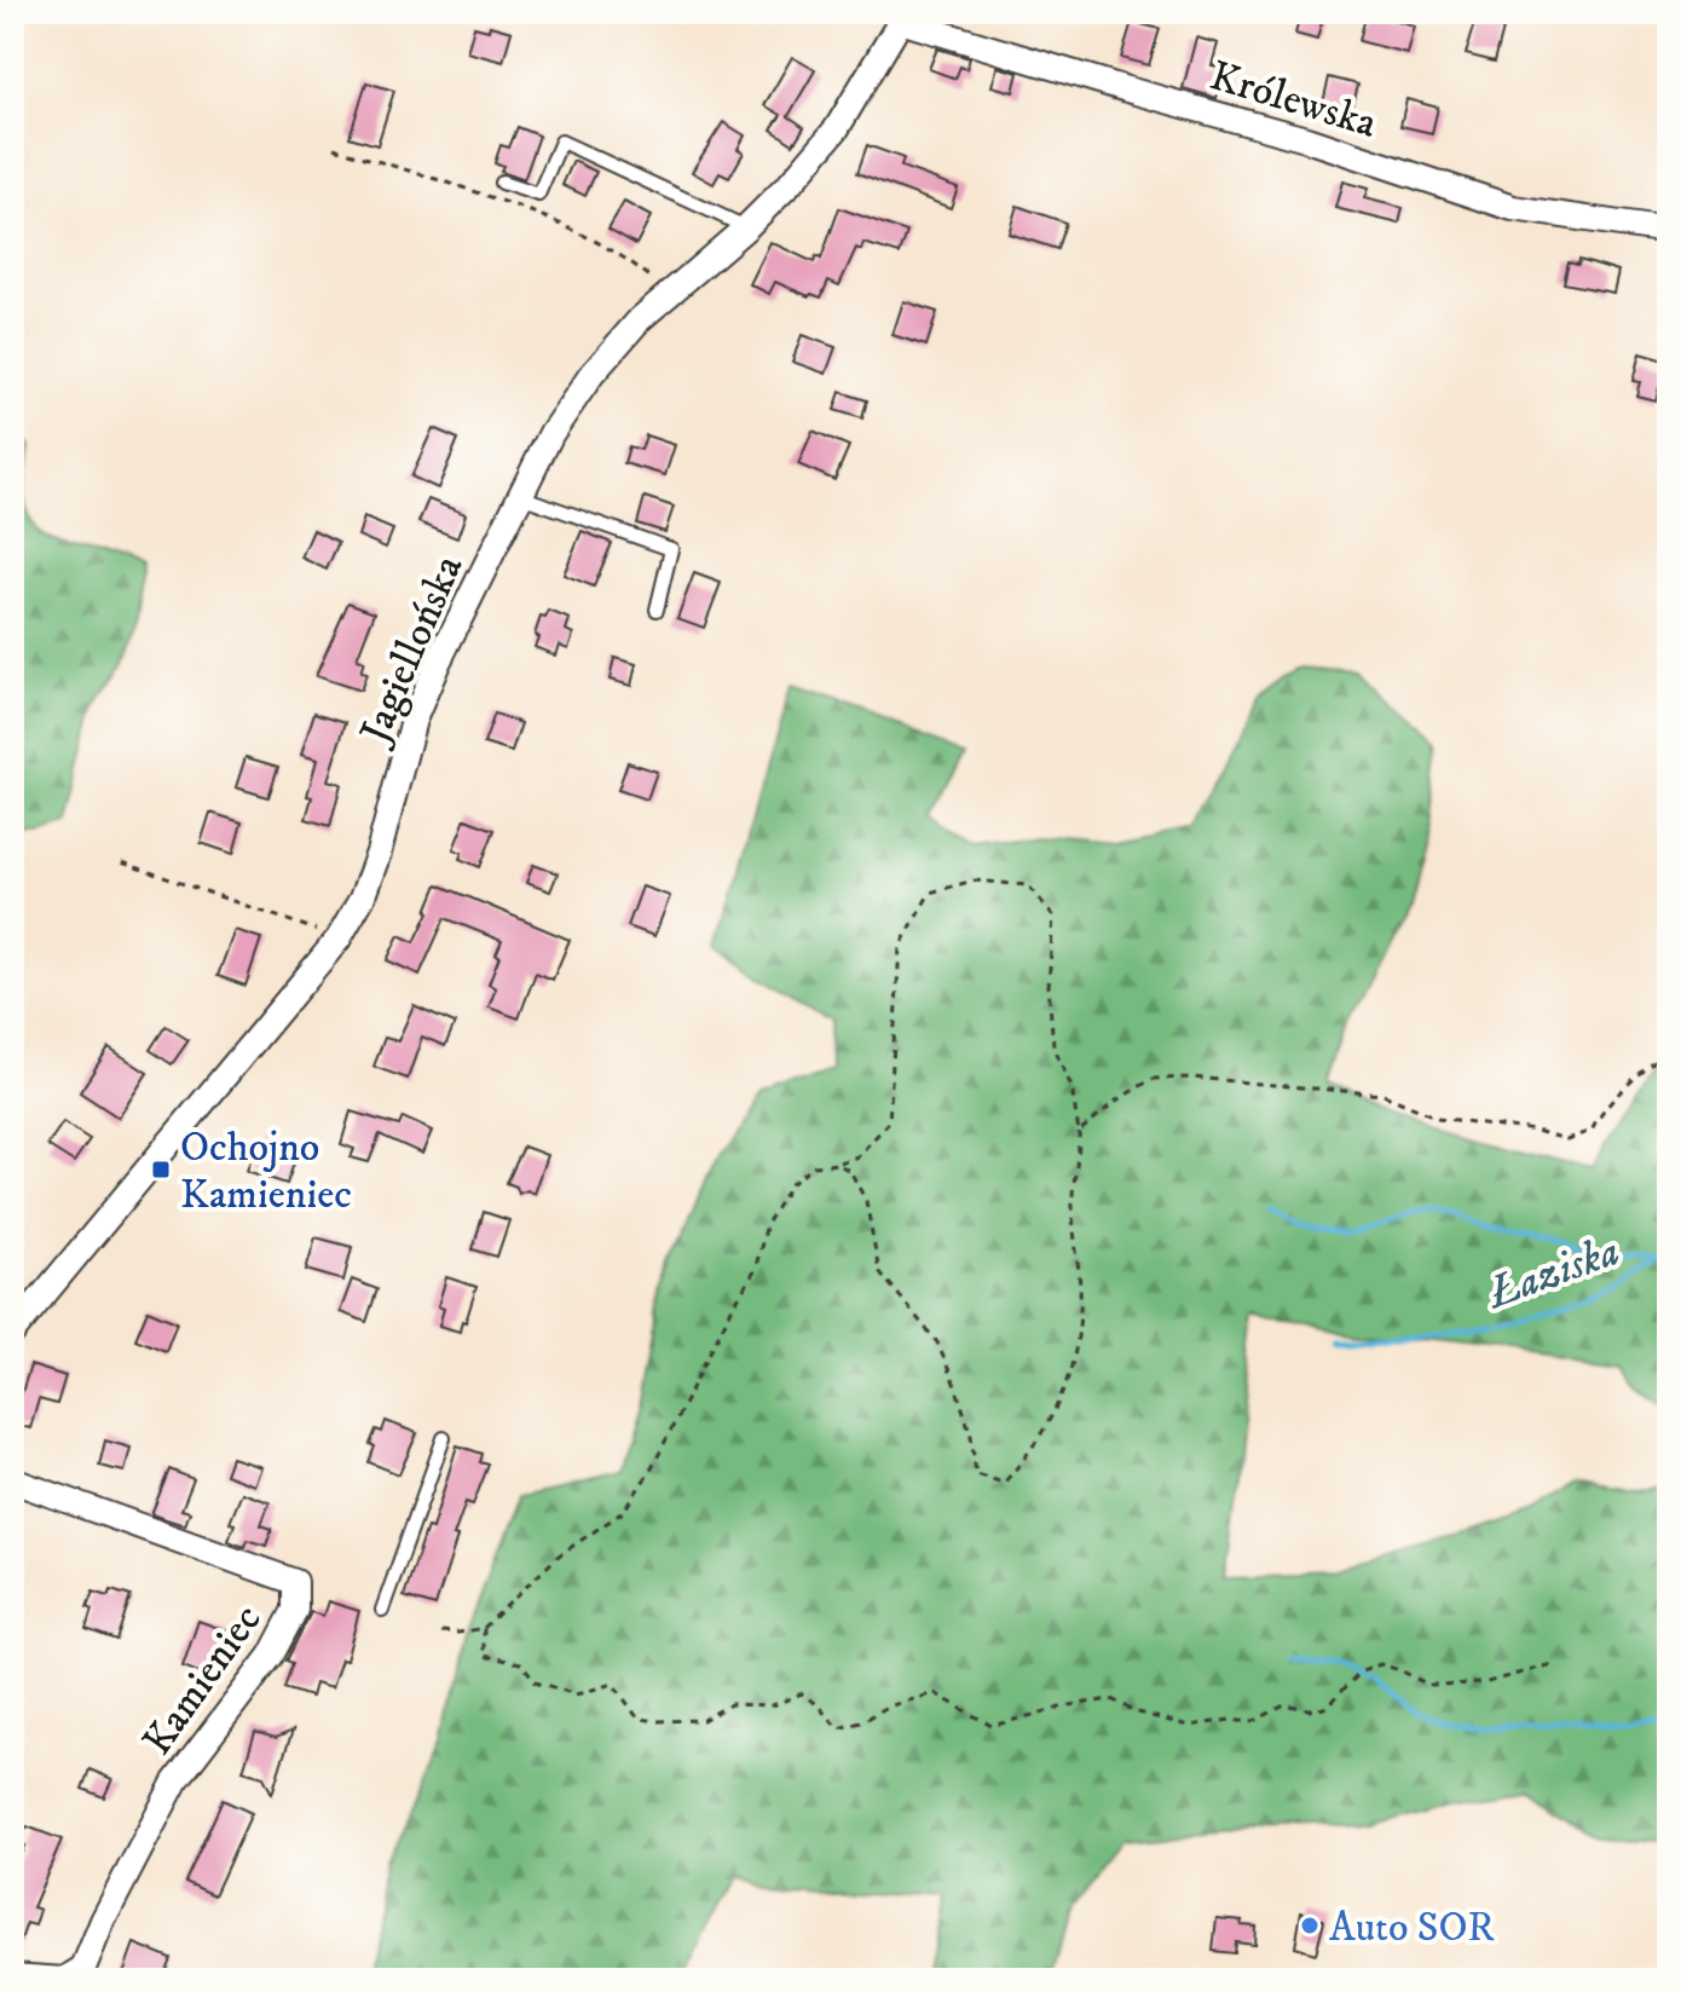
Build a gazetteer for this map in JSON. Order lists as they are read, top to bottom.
{
  "streets": {
    "street": ["Królewska", "Jagiellońska", "Kamieniec"]
  },
  "crossings": [
    ["Królewska", "Jagiellońska"]
  ],
  "water": ["Łaziska"],
  "places": {
    "transit": ["Ochojno Kamieniec"],
    "other": ["Auto SOR"]
  }
}
